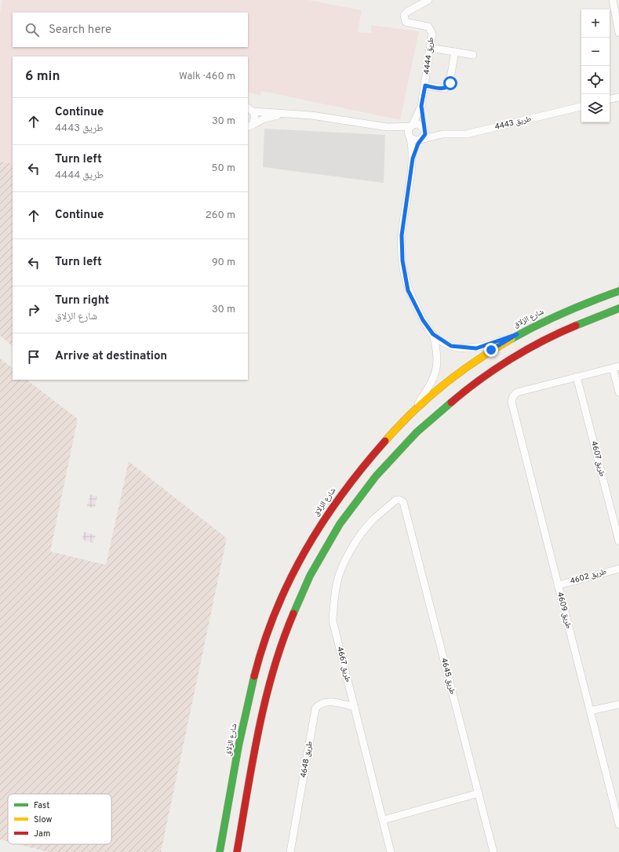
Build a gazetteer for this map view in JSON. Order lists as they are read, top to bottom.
{
  "streets": {
    "main road": ["شارع الزلاق"],
    "street": [
      "طريق 4444",
      "طريق 4443",
      "طريق 4607",
      "طريق 4602",
      "طريق 4609",
      "طريق 4667",
      "طريق 4645",
      "طريق 4648"
    ]
  },
  "crossings": [
    ["طريق 4444", "طريق 4443"],
    ["طريق 4607", "طريق 4609"],
    ["طريق 4602", "طريق 4609"],
    ["طريق 4667", "طريق 4645"],
    ["طريق 4667", "طريق 4648"]
  ],
  "legend": ["Fast", "Slow", "Jam"],
  "page": {
    "map_buttons": ["+", "−"],
    "search": "Search here",
    "heading": ["6 min", "Walk · 460 m"],
    "list": [
      ["Continue", "طريق 4443", "30 m"],
      ["Turn left", "طريق 4444", "50 m"],
      ["Continue", "260 m"],
      ["Turn left", "90 m"],
      ["Turn right", "شارع الزلاق", "30 m"],
      "Arrive at destination"
    ]
  }
}
